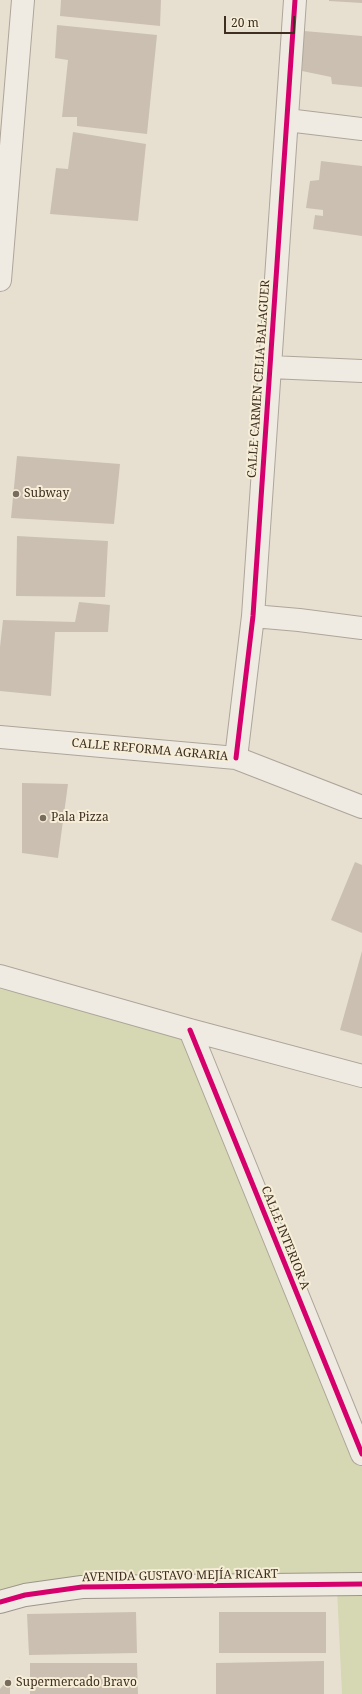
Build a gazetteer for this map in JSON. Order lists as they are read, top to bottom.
{
  "streets": {
    "street": [
      "CALLE CARMEN CELIA BALAGUER",
      "CALLE REFORMA AGRARIA",
      "CALLE INTERIOR A",
      "AVENIDA GUSTAVO MEJÍA RICART"
    ]
  },
  "crossings": [
    ["CALLE CARMEN CELIA BALAGUER", "CALLE REFORMA AGRARIA"]
  ],
  "places": ["Subway", "Pala Pizza", "Supermercado Bravo"],
  "scale_bar": "20 m"
}
